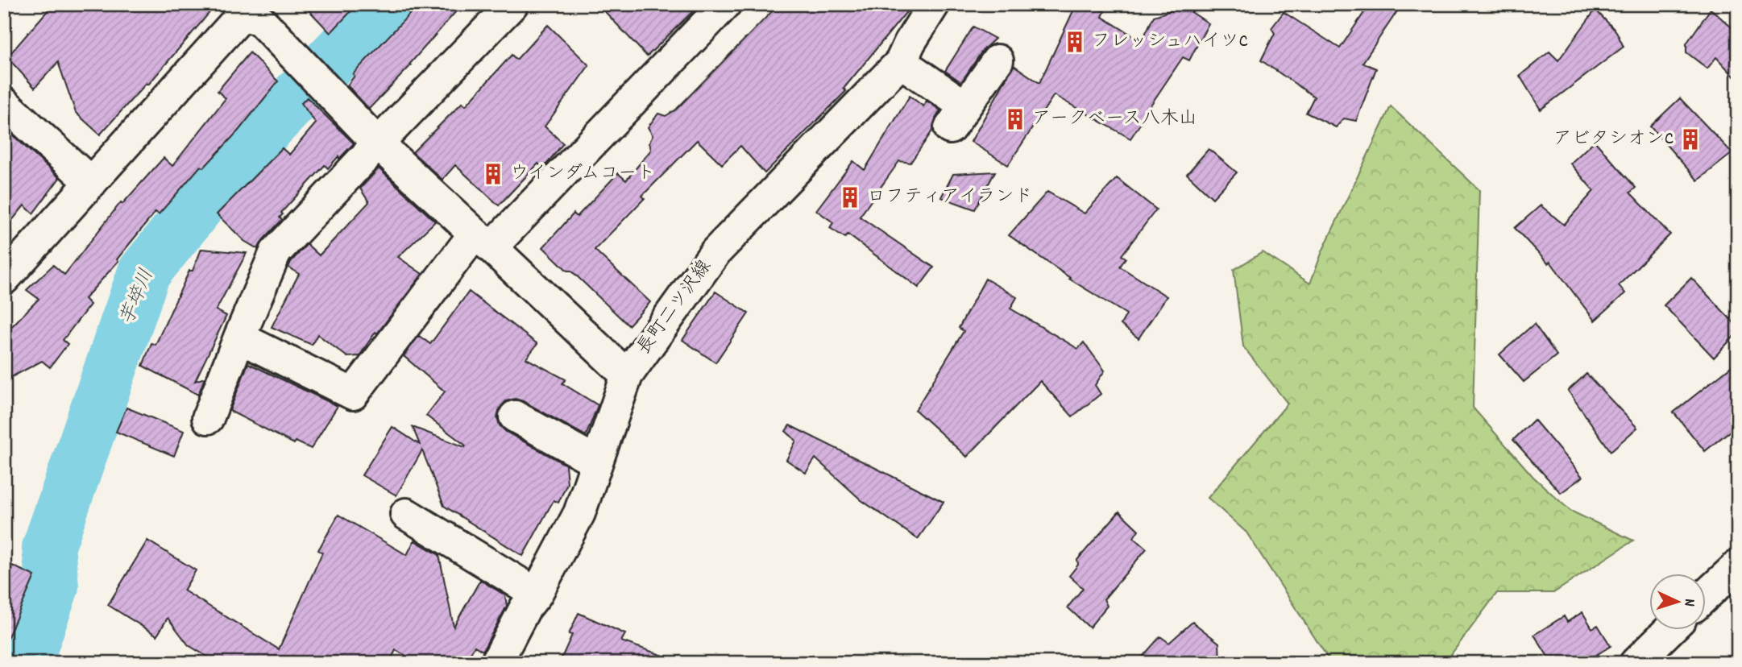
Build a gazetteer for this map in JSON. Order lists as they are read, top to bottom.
{
  "streets": {
    "street": ["長町二ツ沢線"]
  },
  "water": ["芋埣川"],
  "places": {
    "building": [
      "フレッシュハイツC",
      "アークベース八木山",
      "アビタシオンC",
      "ウインダムコート",
      "ロフティアイランド"
    ]
  },
  "north": "right"
}
